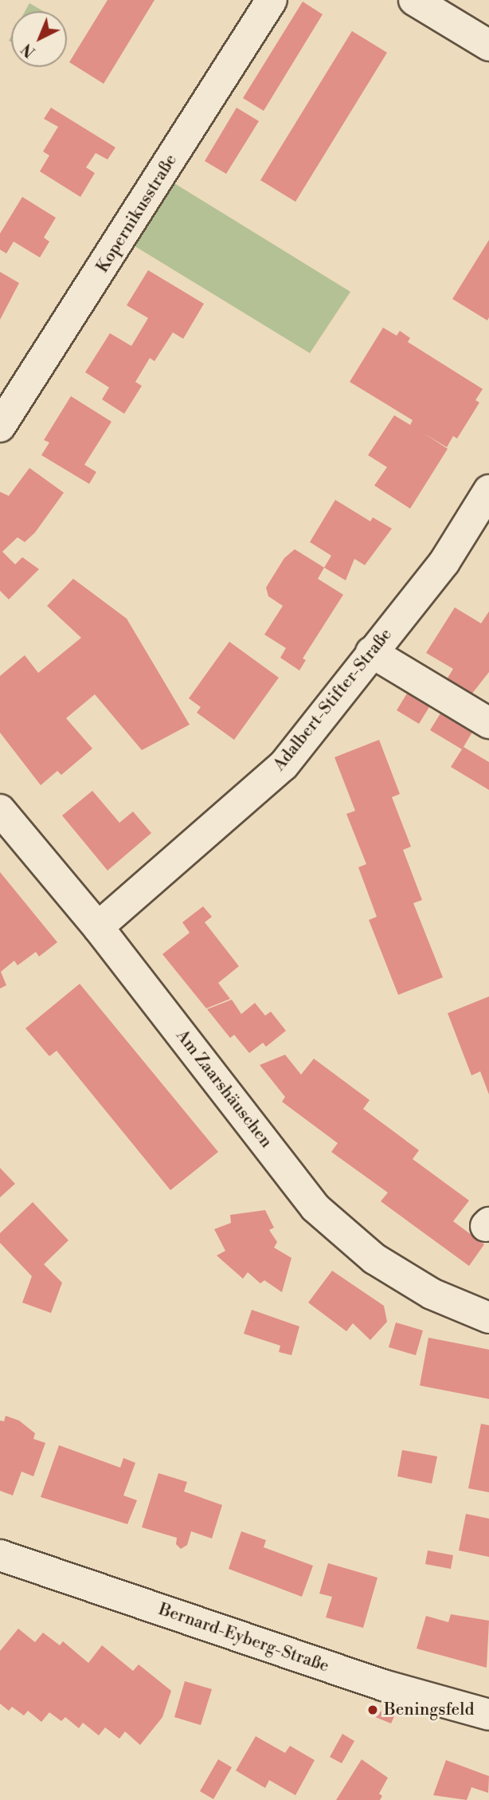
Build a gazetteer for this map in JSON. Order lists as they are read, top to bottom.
{
  "streets": {
    "street": [
      "Kopernikusstraße",
      "Adalbert-Stifter-Straße",
      "Am Zaarshäuschen",
      "Bernard-Eyberg-Straße"
    ]
  },
  "crossings": [
    ["Adalbert-Stifter-Straße", "Am Zaarshäuschen"]
  ],
  "places": ["Beningsfeld"],
  "north": "bottom left"
}
